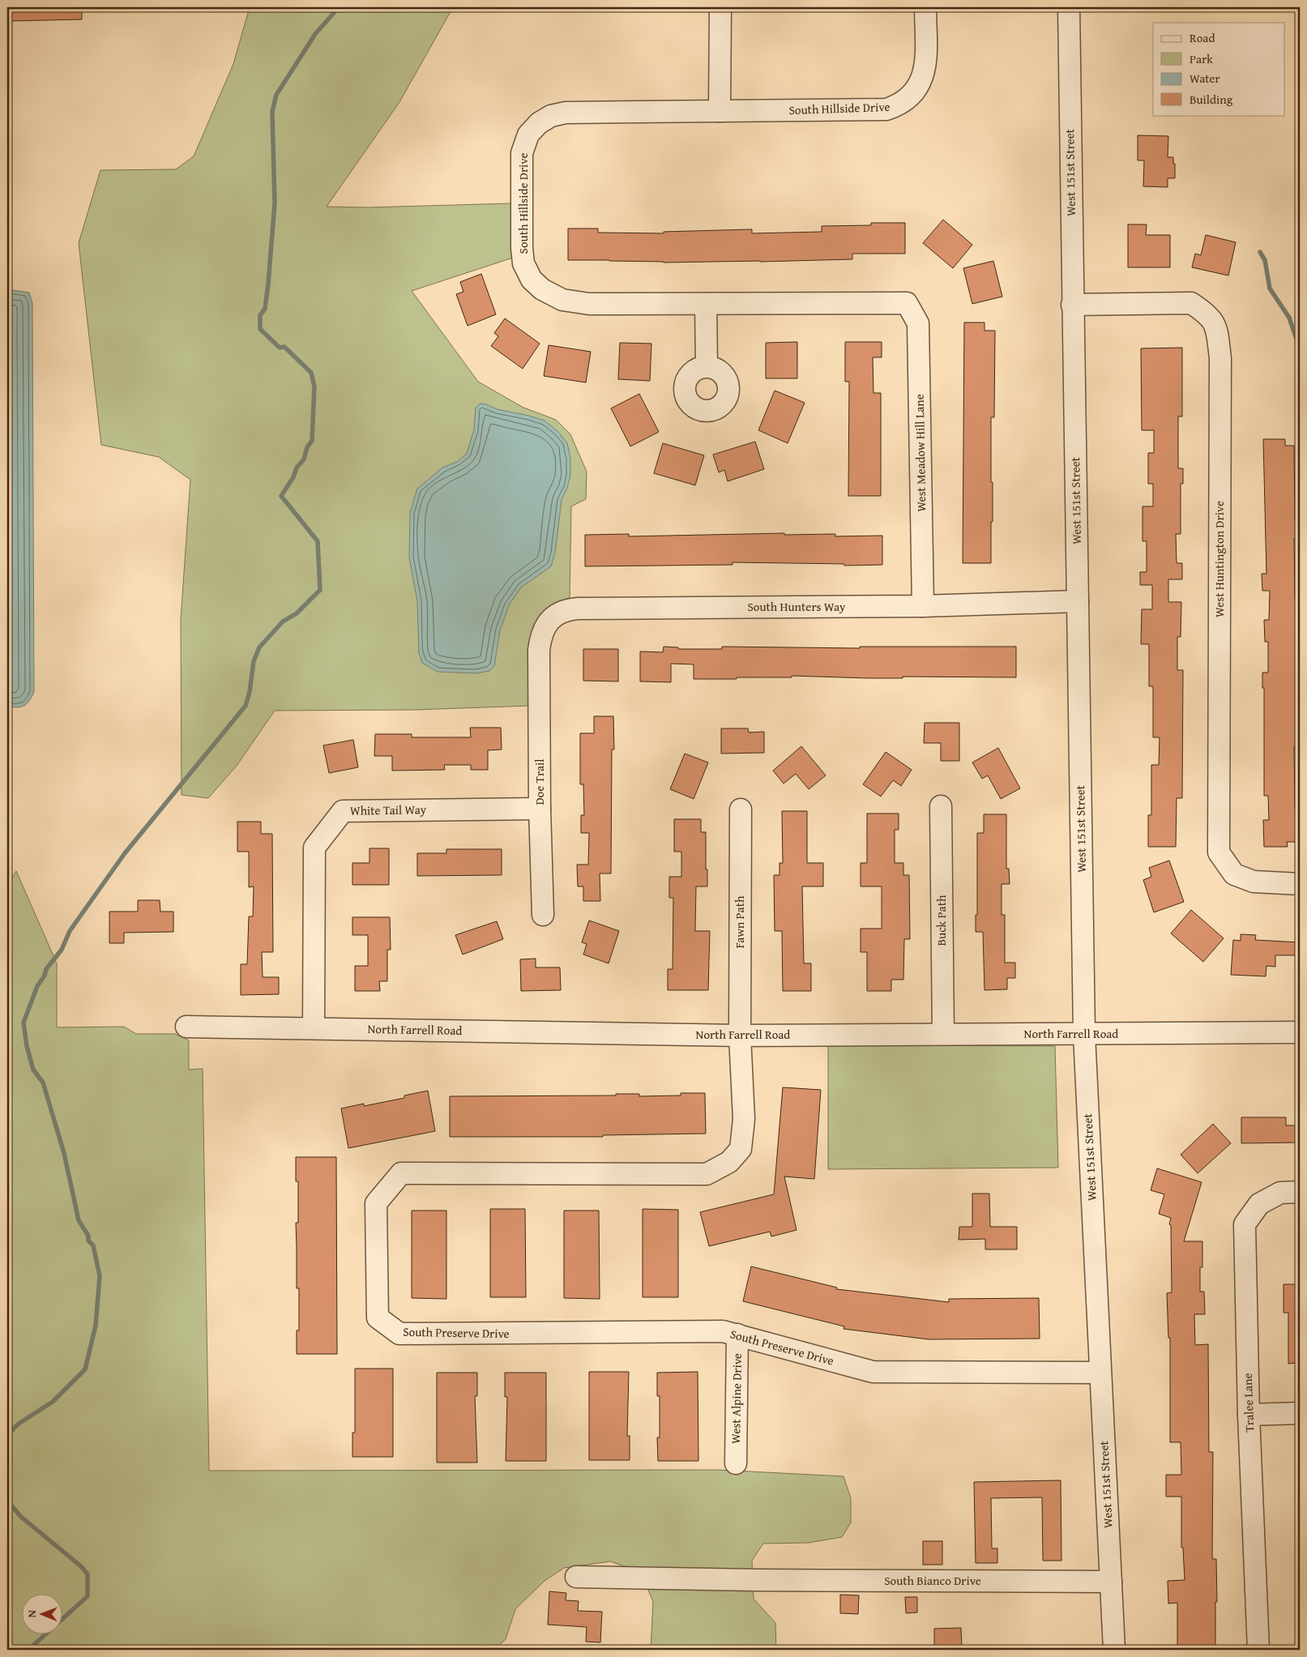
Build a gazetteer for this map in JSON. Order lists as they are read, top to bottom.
{
  "streets": {
    "street": [
      "South Hillside Drive",
      "West 151st Street",
      "West Meadow Hill Lane",
      "West Huntington Drive",
      "South Hunters Way",
      "Doe Trail",
      "White Tail Way",
      "Buck Path",
      "Fawn Path",
      "North Farrell Road",
      "South Preserve Drive",
      "West Alpine Drive",
      "Tralee Lane",
      "South Bianco Drive"
    ]
  },
  "crossings": [
    ["South Hillside Drive", "West Meadow Hill Lane"],
    ["West 151st Street", "West Huntington Drive"],
    ["West 151st Street", "South Hunters Way"],
    ["West 151st Street", "North Farrell Road"],
    ["West 151st Street", "South Preserve Drive"],
    ["West 151st Street", "South Bianco Drive"],
    ["West Meadow Hill Lane", "South Hunters Way"],
    ["South Hunters Way", "Doe Trail"],
    ["Doe Trail", "White Tail Way"],
    ["White Tail Way", "North Farrell Road"],
    ["Buck Path", "North Farrell Road"],
    ["Fawn Path", "North Farrell Road"],
    ["Fawn Path", "South Preserve Drive"],
    ["North Farrell Road", "South Preserve Drive"],
    ["South Preserve Drive", "West Alpine Drive"]
  ],
  "legend": [
    "Road",
    "Park",
    "Water",
    "Building"
  ],
  "north": "left"
}
